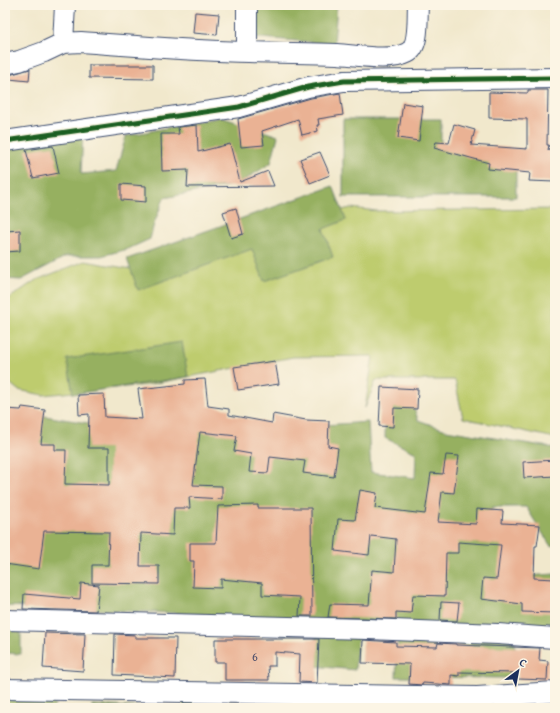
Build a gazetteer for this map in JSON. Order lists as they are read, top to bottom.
{
  "house_numbers": ["6"],
  "north": "top right"
}
